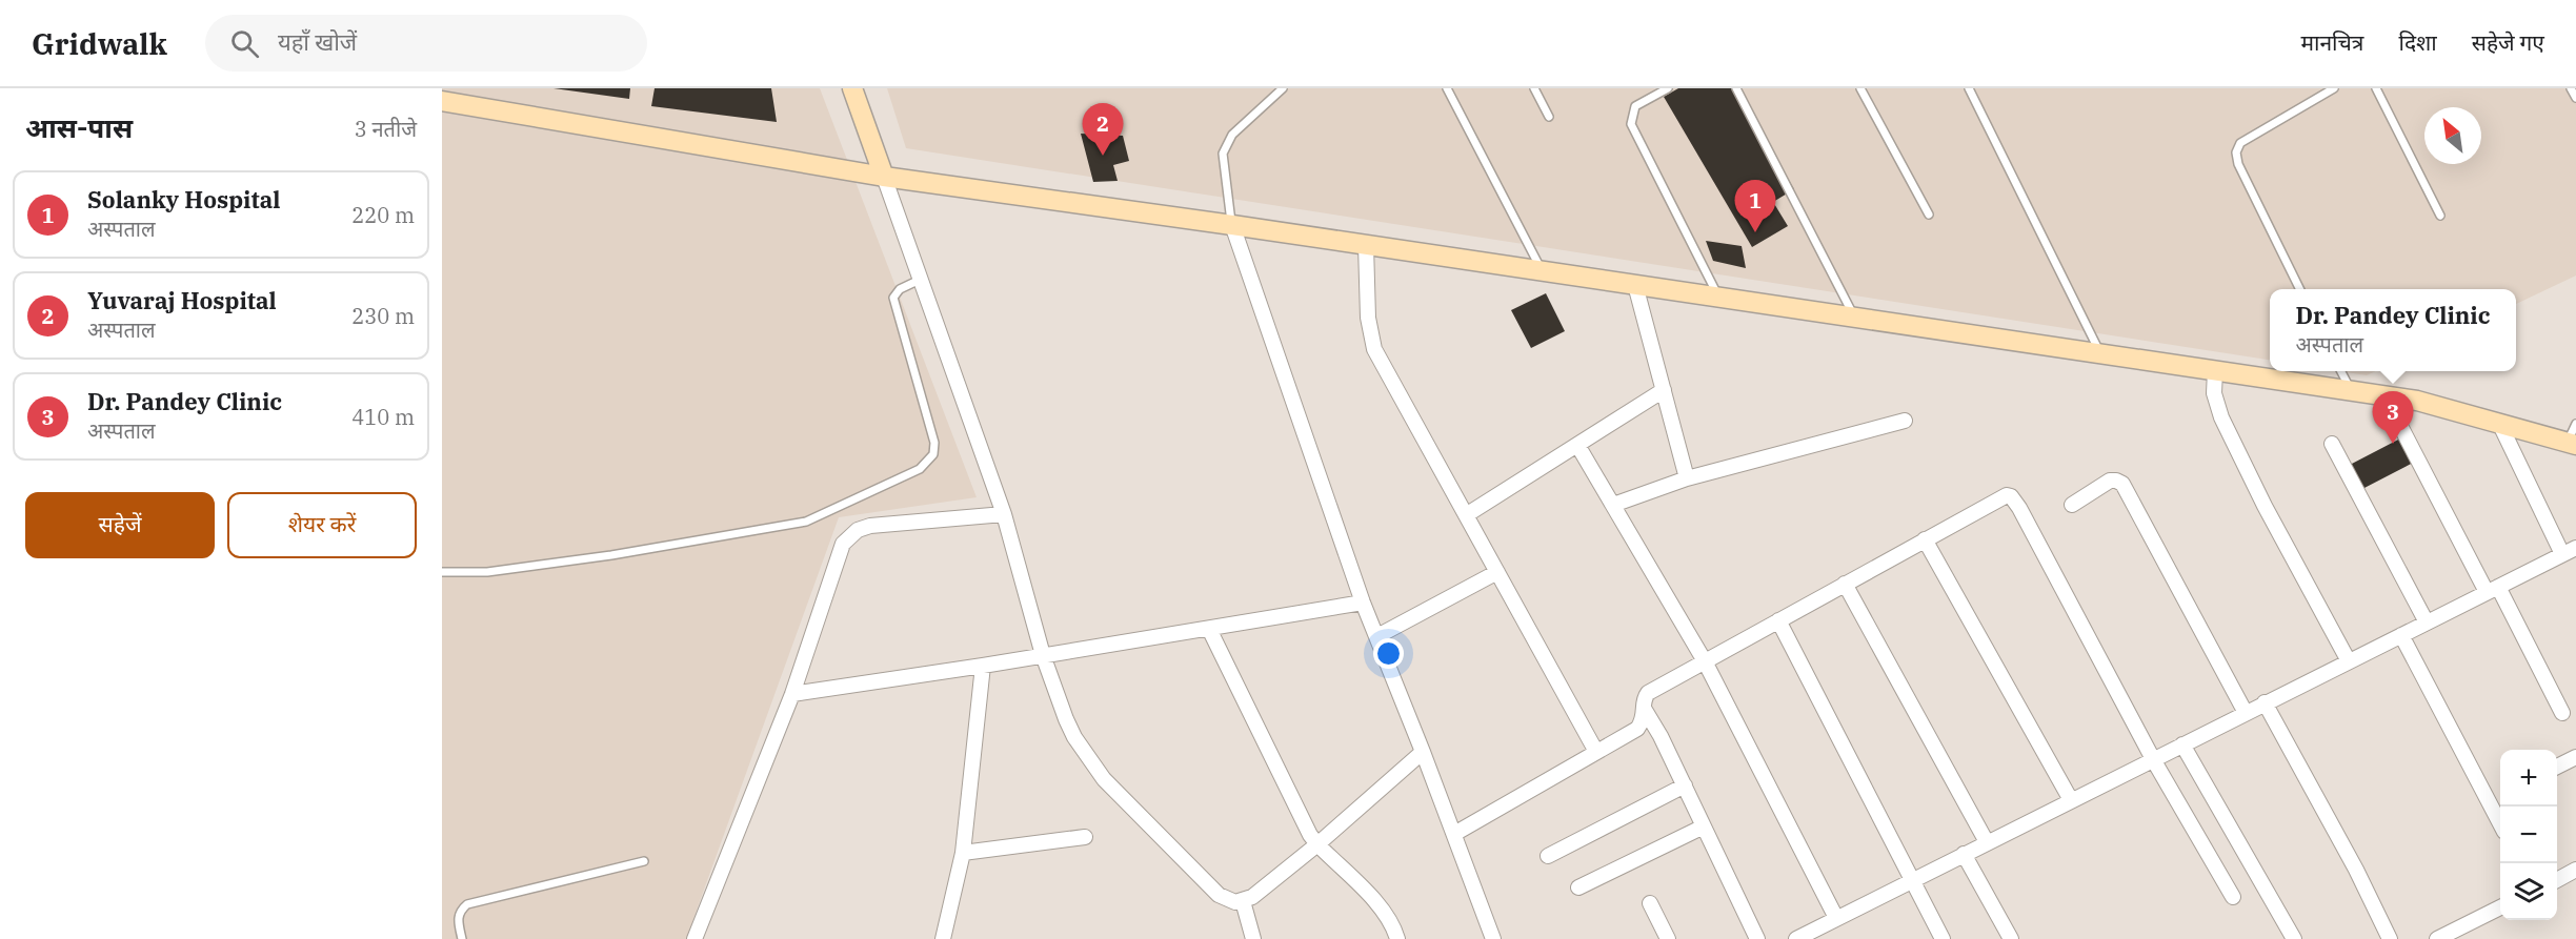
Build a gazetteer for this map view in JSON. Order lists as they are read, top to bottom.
{
  "north": "top left",
  "page": {
    "header": "Gridwalk",
    "search": "यहाँ खोजें",
    "nav": ["मानचित्र", "दिशा", "सहेजे गए"],
    "heading": ["आस-पास", "3 नतीजे"],
    "pins": ["2", "1", "3"],
    "list": [
      {
        "mark": "1",
        "name": "Solanky Hospital",
        "note": "अस्पताल",
        "value": "220 m"
      },
      {
        "mark": "2",
        "name": "Yuvaraj Hospital",
        "note": "अस्पताल",
        "value": "230 m"
      },
      {
        "mark": "3",
        "name": "Dr. Pandey Clinic",
        "note": "अस्पताल",
        "value": "410 m"
      }
    ],
    "popup": ["Dr. Pandey Clinic", "अस्पताल"],
    "buttons": ["सहेजें", "शेयर करें"],
    "map_buttons": ["+", "−"]
  }
}
